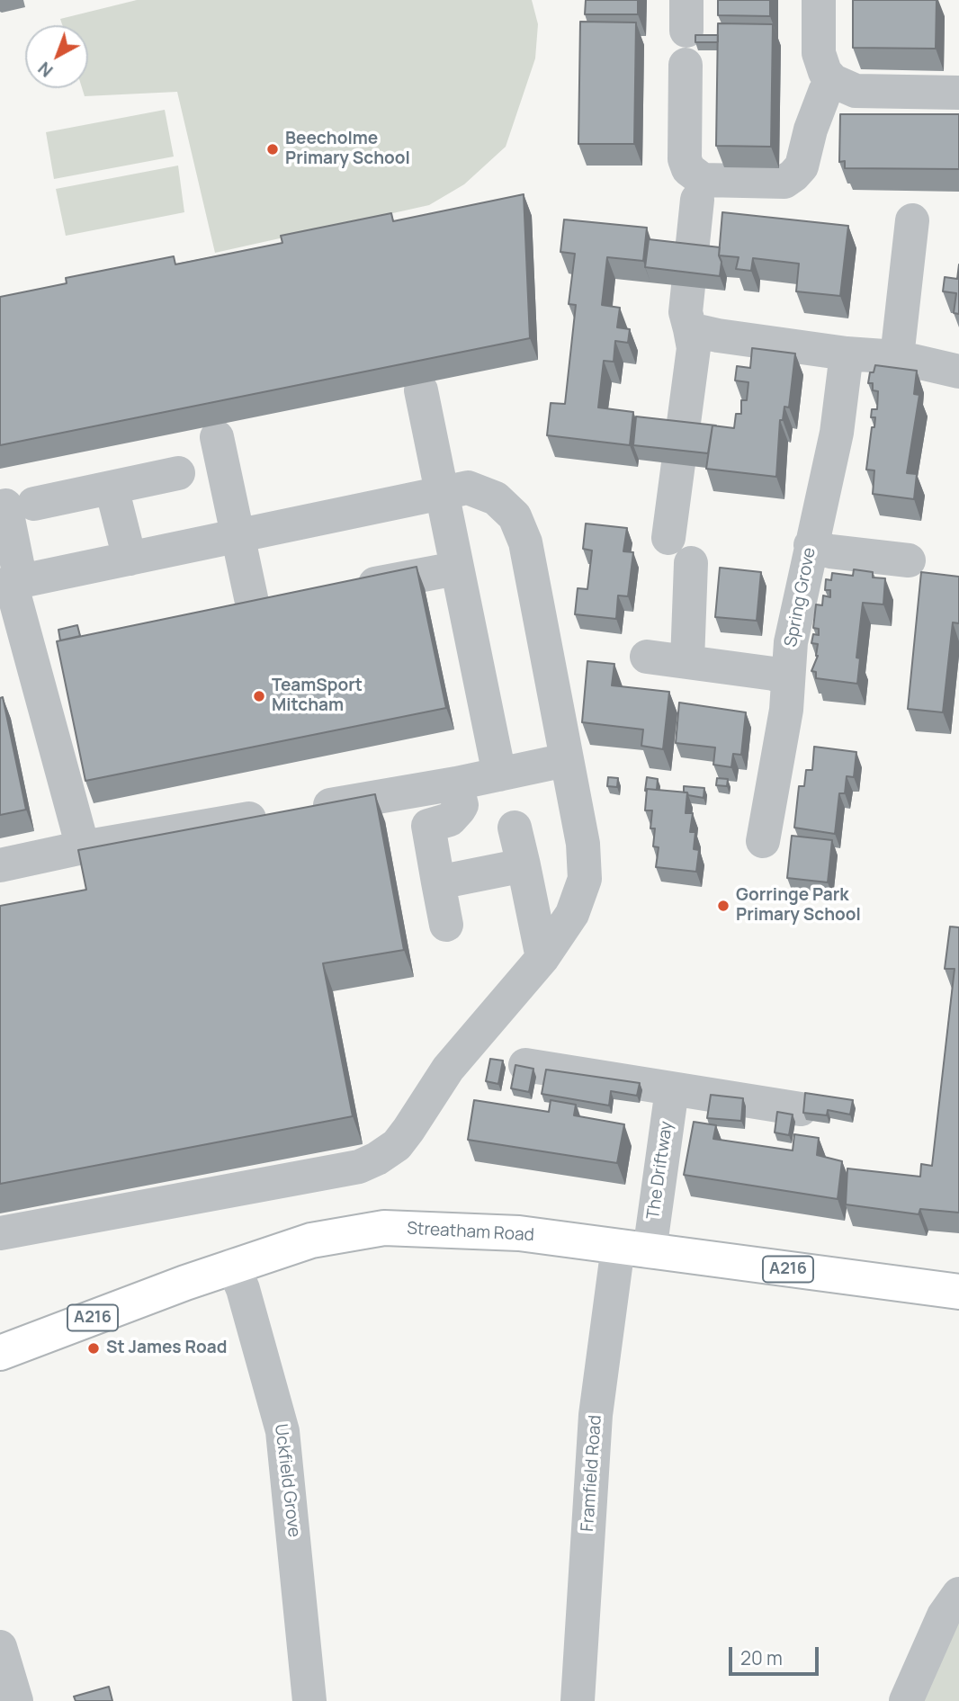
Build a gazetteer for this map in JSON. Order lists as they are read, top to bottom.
{
  "streets": {
    "main road": ["Streatham Road", "A216"],
    "street": [
      "Spring Grove",
      "The Driftway",
      "Framfield Road",
      "Uckfield Grove"
    ]
  },
  "crossings": [
    ["The Driftway", "Streatham Road"],
    ["The Driftway", "Framfield Road"],
    ["Streatham Road", "Framfield Road"],
    ["Streatham Road", "Uckfield Grove"]
  ],
  "places": [
    "Beecholme Primary School",
    "TeamSport Mitcham",
    "Gorringe Park Primary School",
    "St James Road"
  ],
  "scale_bar": "20 m",
  "north": "bottom left"
}
